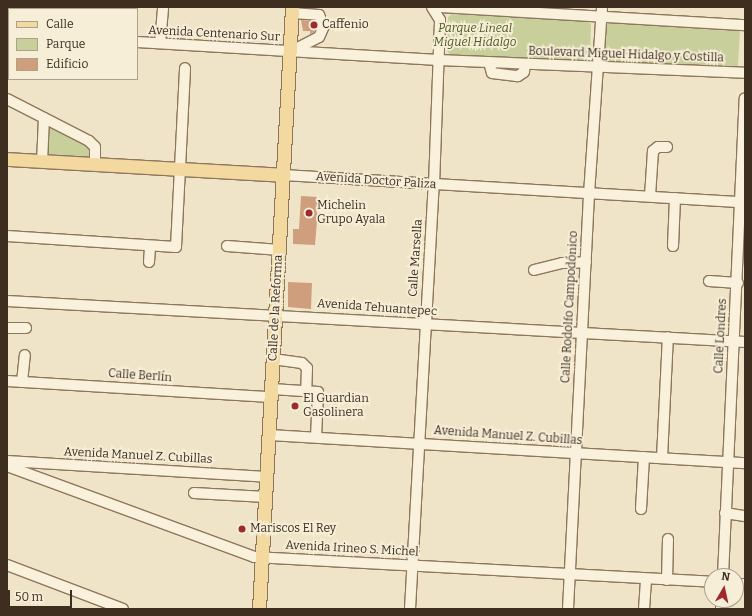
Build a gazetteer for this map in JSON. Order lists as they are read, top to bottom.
{
  "streets": {
    "main road": ["Avenida Doctor Paliza", "Calle de la Reforma"],
    "street": [
      "Avenida Centenario Sur",
      "Boulevard Miguel Hidalgo y Costilla",
      "Calle Marsella",
      "Calle Rodolfo Campodónico",
      "Avenida Tehuantepec",
      "Calle Londres",
      "Calle Berlín",
      "Avenida Manuel Z. Cubillas",
      "Avenida Irineo S. Michel"
    ]
  },
  "crossings": [
    ["Avenida Centenario Sur", "Boulevard Miguel Hidalgo y Costilla"],
    ["Avenida Centenario Sur", "Calle de la Reforma"],
    ["Boulevard Miguel Hidalgo y Costilla", "Calle Marsella"],
    ["Boulevard Miguel Hidalgo y Costilla", "Calle Rodolfo Campodónico"],
    ["Boulevard Miguel Hidalgo y Costilla", "Calle de la Reforma"],
    ["Avenida Doctor Paliza", "Calle Marsella"],
    ["Avenida Doctor Paliza", "Calle Rodolfo Campodónico"],
    ["Avenida Doctor Paliza", "Calle de la Reforma"],
    ["Avenida Doctor Paliza", "Calle Londres"],
    ["Calle Marsella", "Avenida Tehuantepec"],
    ["Calle Marsella", "Avenida Manuel Z. Cubillas"],
    ["Calle Marsella", "Avenida Irineo S. Michel"],
    ["Calle Rodolfo Campodónico", "Avenida Tehuantepec"],
    ["Calle Rodolfo Campodónico", "Avenida Manuel Z. Cubillas"],
    ["Calle Rodolfo Campodónico", "Avenida Irineo S. Michel"],
    ["Calle de la Reforma", "Avenida Tehuantepec"],
    ["Calle de la Reforma", "Calle Berlín"],
    ["Calle de la Reforma", "Avenida Manuel Z. Cubillas"],
    ["Calle de la Reforma", "Avenida Irineo S. Michel"],
    ["Avenida Tehuantepec", "Calle Londres"],
    ["Calle Londres", "Avenida Manuel Z. Cubillas"]
  ],
  "parks": ["Parque Lineal Miguel Hidalgo"],
  "places": [
    "Caffenio",
    "Michelin Grupo Ayala",
    "El Guardian Gasolinera",
    "Mariscos El Rey"
  ],
  "legend": ["Calle", "Parque", "Edificio"],
  "scale_bar": "50 m",
  "north": "top"
}
